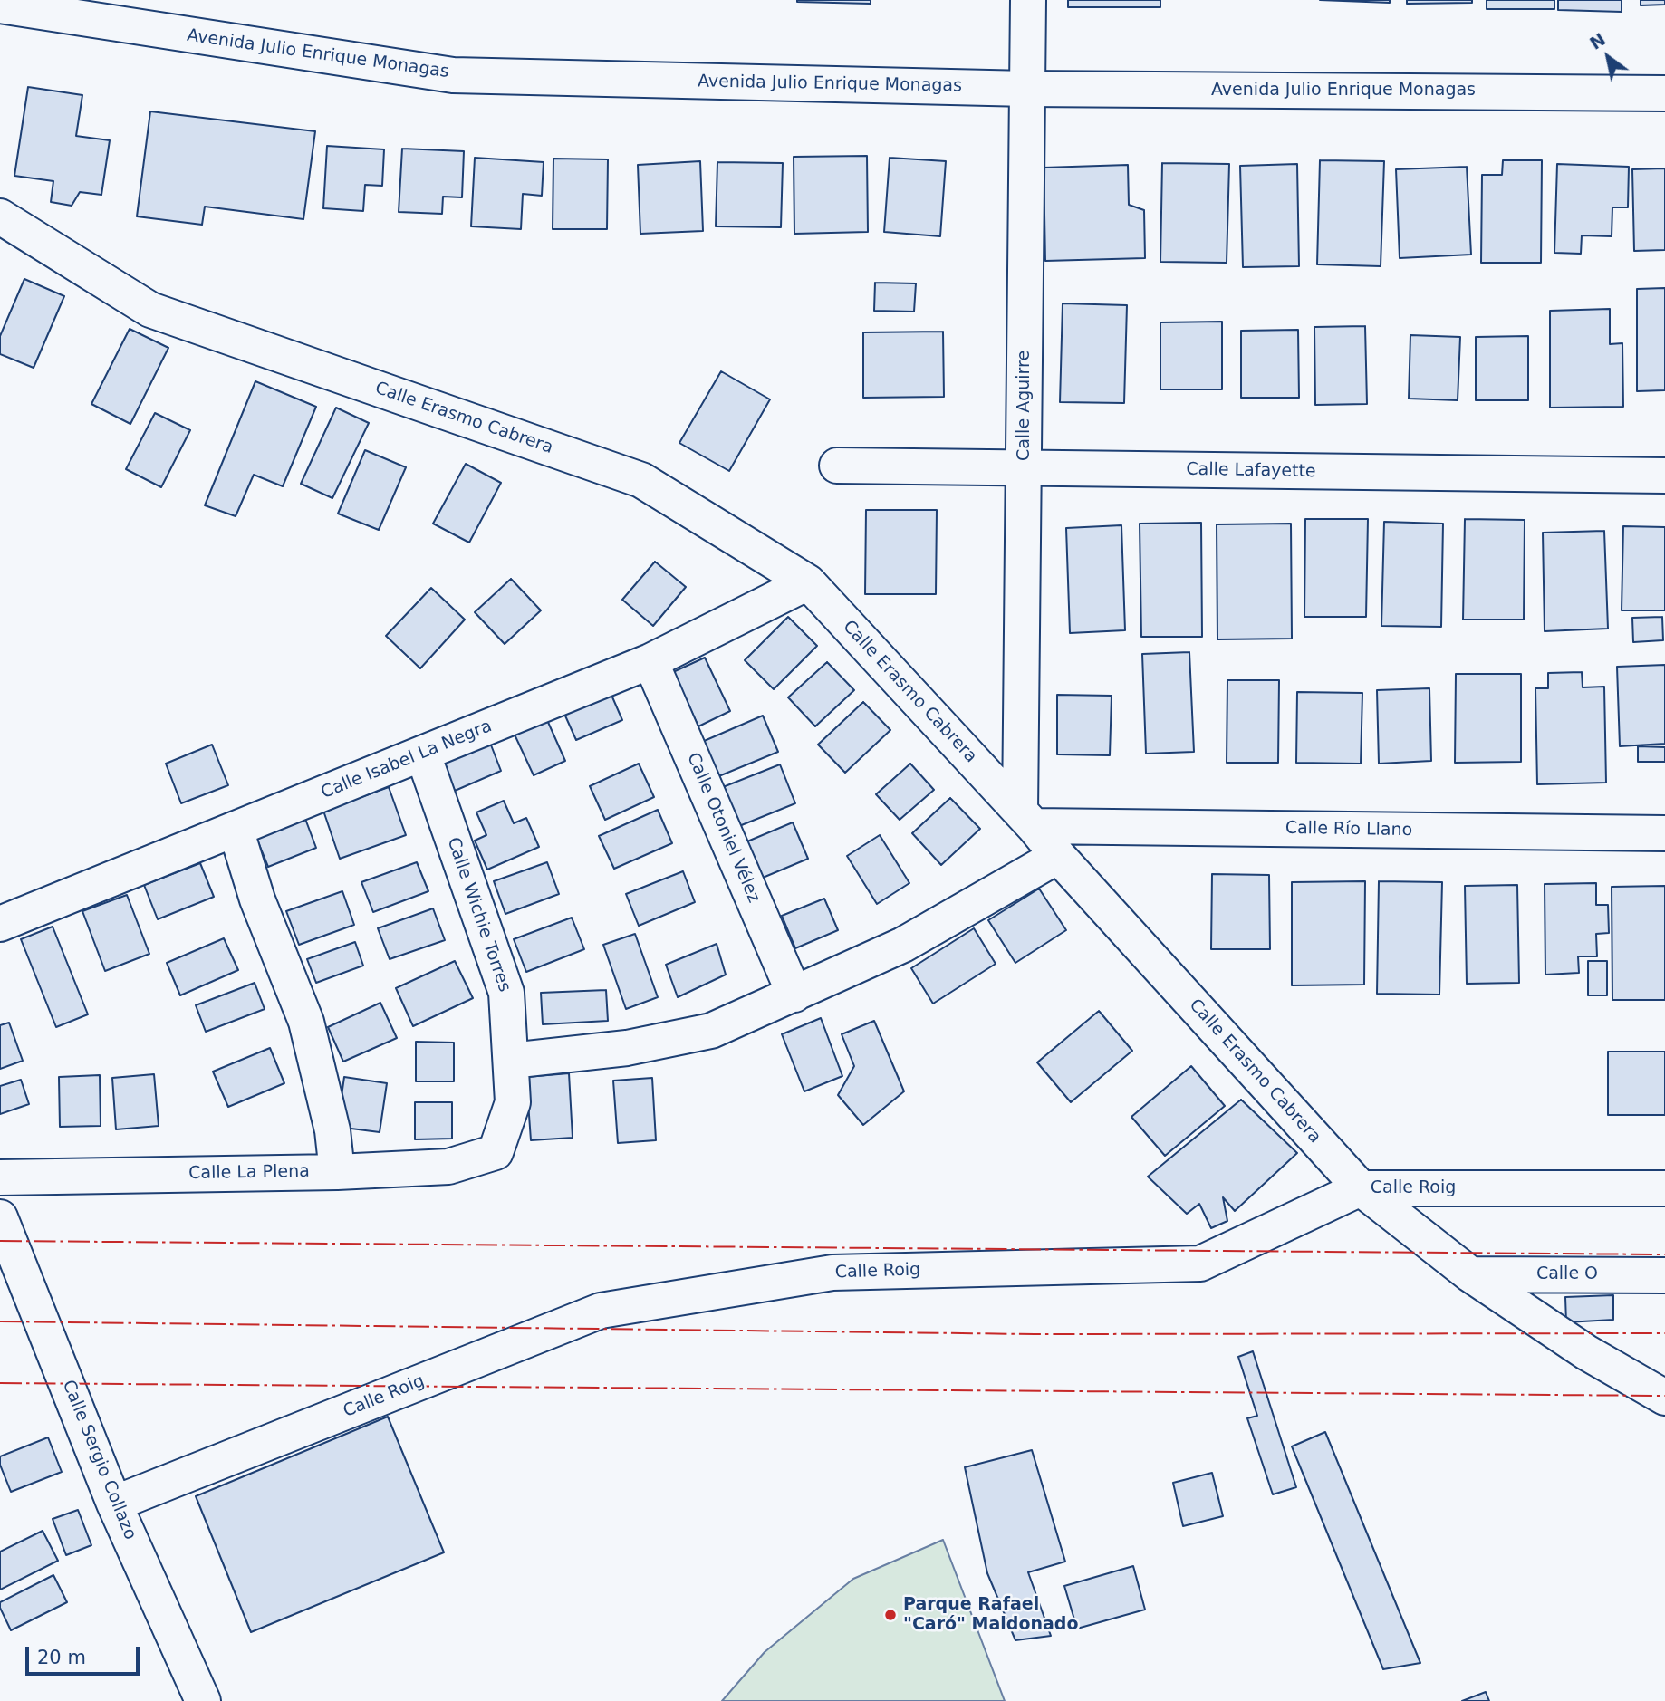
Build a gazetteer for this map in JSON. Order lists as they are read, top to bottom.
{
  "streets": {
    "street": [
      "Avenida Julio Enrique Monagas",
      "Calle Aguirre",
      "Calle Erasmo Cabrera",
      "Calle Lafayette",
      "Calle Isabel La Negra",
      "Calle Otoniel Vélez",
      "Calle Río Llano",
      "Calle Wichie Torres",
      "Calle La Plena",
      "Calle Roig",
      "Calle O",
      "Calle Sergio Collazo"
    ]
  },
  "crossings": [
    ["Avenida Julio Enrique Monagas", "Calle Aguirre"],
    ["Calle Aguirre", "Calle Erasmo Cabrera"],
    ["Calle Aguirre", "Calle Lafayette"],
    ["Calle Aguirre", "Calle Río Llano"],
    ["Calle Erasmo Cabrera", "Calle Isabel La Negra"],
    ["Calle Erasmo Cabrera", "Calle Río Llano"],
    ["Calle Erasmo Cabrera", "Calle Roig"],
    ["Calle Erasmo Cabrera", "Calle O"],
    ["Calle Isabel La Negra", "Calle Otoniel Vélez"],
    ["Calle Isabel La Negra", "Calle Wichie Torres"],
    ["Calle Wichie Torres", "Calle La Plena"],
    ["Calle Roig", "Calle Sergio Collazo"]
  ],
  "places": ["Parque Rafael \"Caró\" Maldonado"],
  "scale_bar": "20 m",
  "north": "top left"
}
